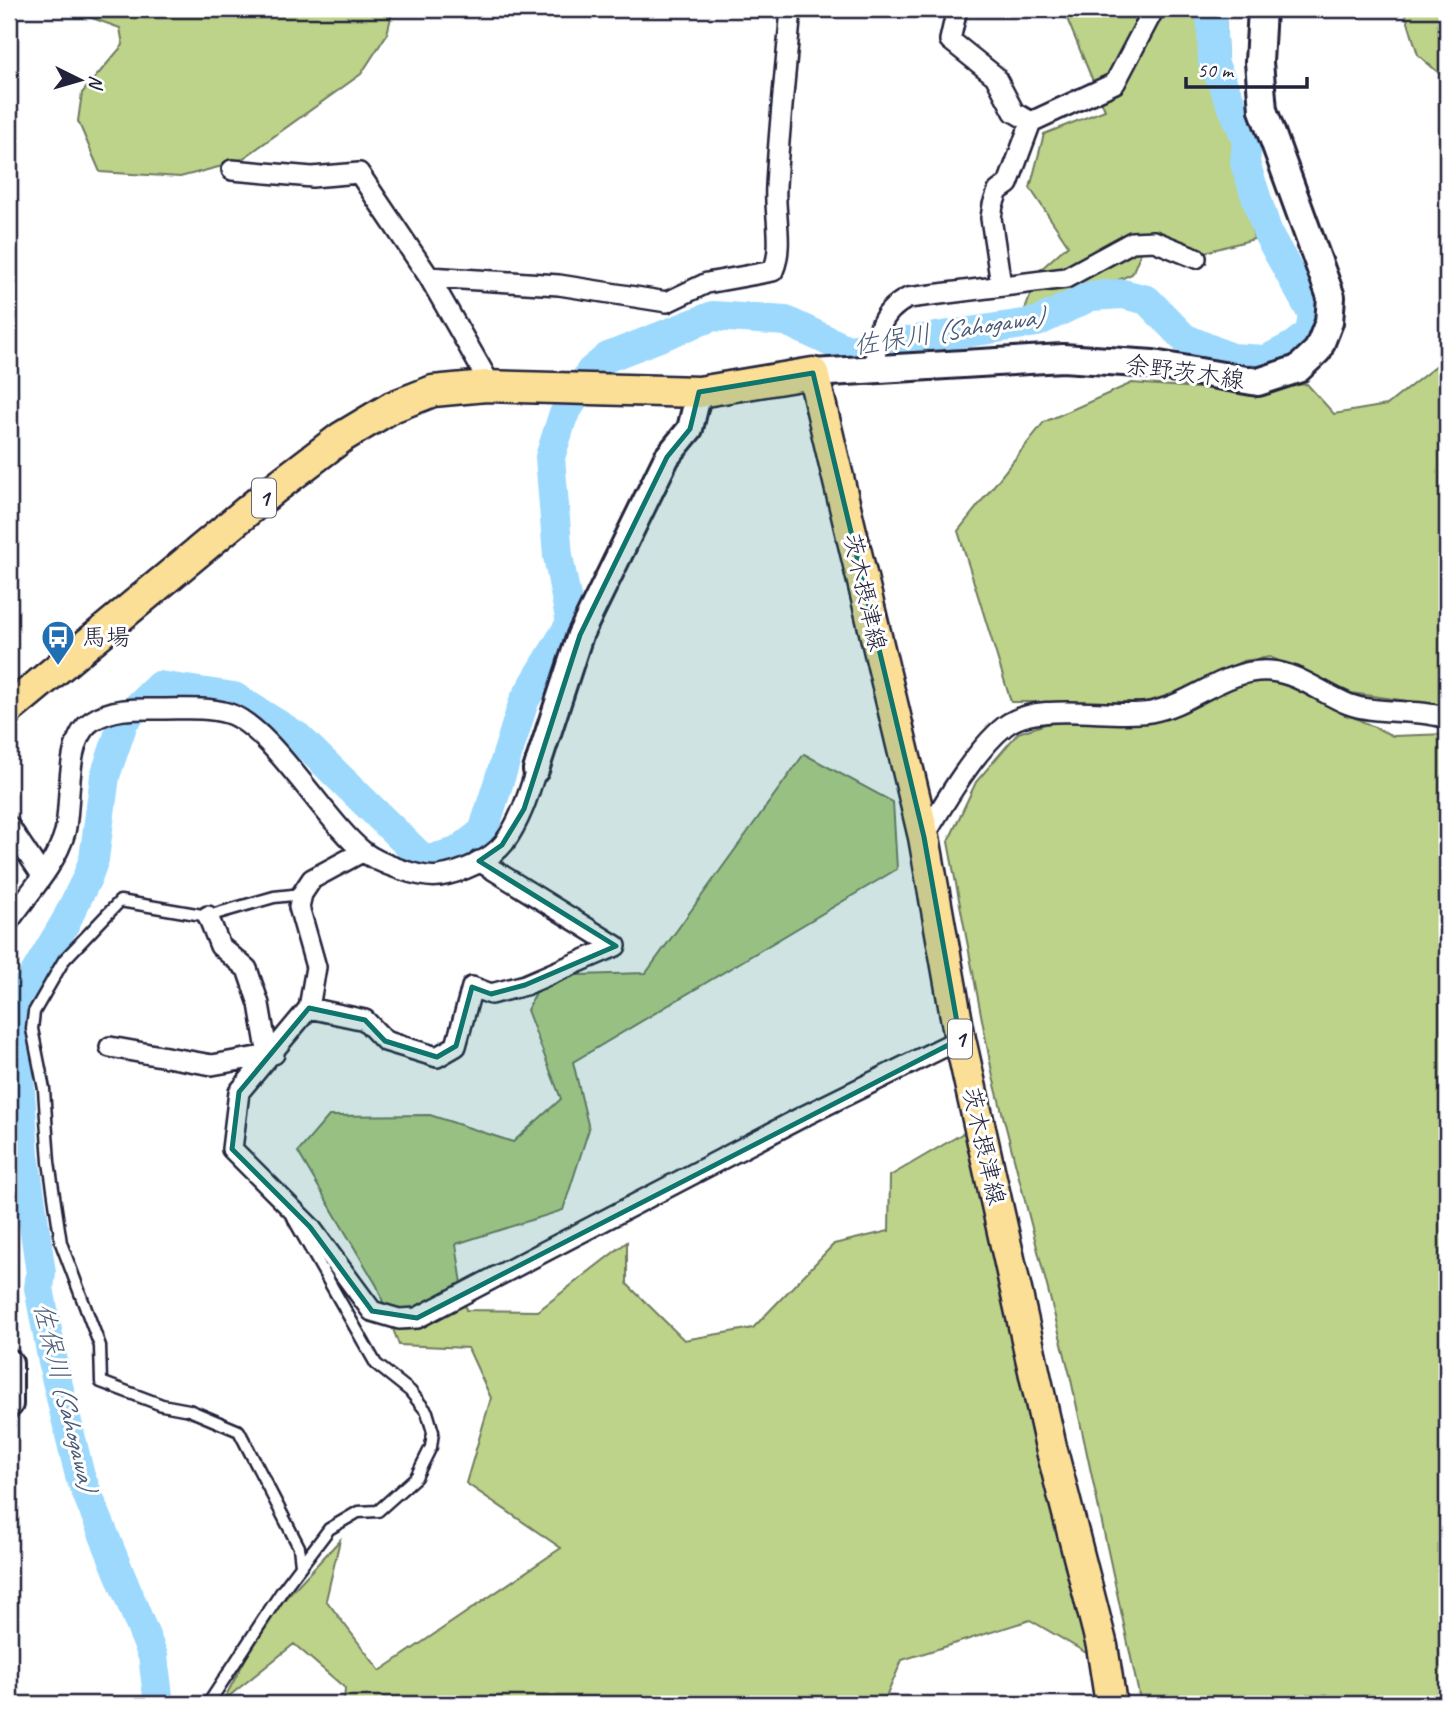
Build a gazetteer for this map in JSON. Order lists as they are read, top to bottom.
{
  "streets": {
    "main road": ["余野茨木線", "1", "茨木摂津線"]
  },
  "crossings": [
    ["余野茨木線", "1"],
    ["余野茨木線", "茨木摂津線"],
    ["1", "茨木摂津線"]
  ],
  "water": ["佐保川 (Sahogawa)"],
  "places": {
    "bus stop": ["馬場"]
  },
  "scale_bar": "50 m",
  "north": "right"
}
